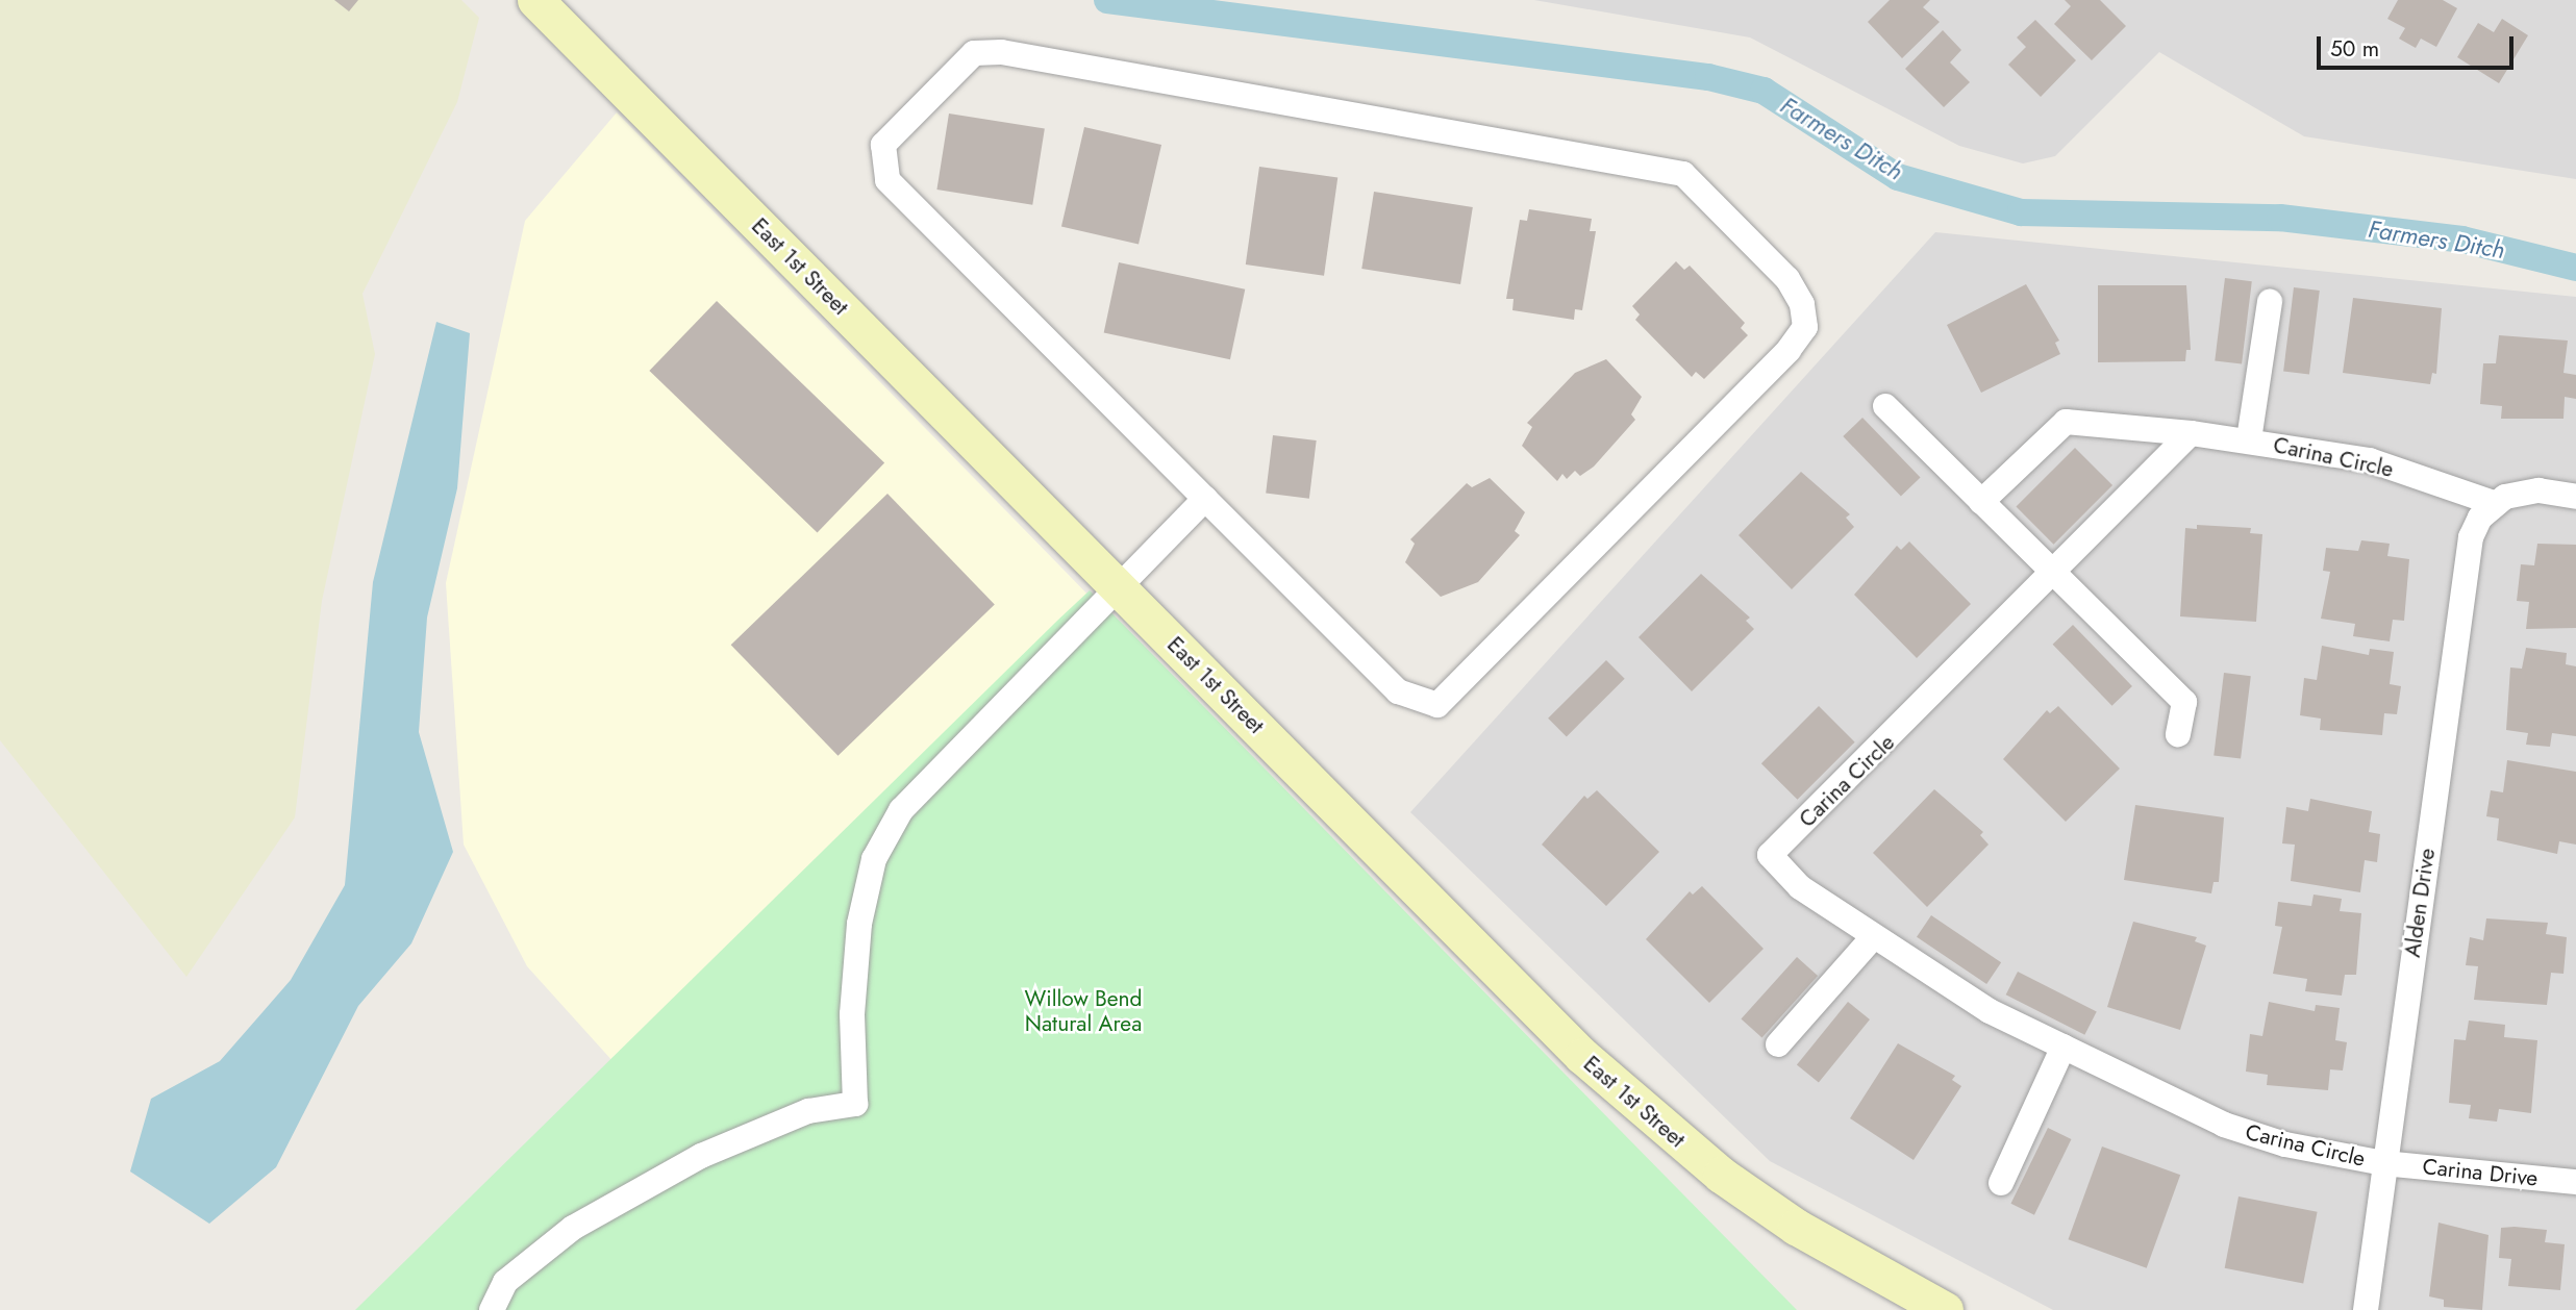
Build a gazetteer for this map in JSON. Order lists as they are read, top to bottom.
{
  "streets": {
    "street": [
      "East 1st Street",
      "Carina Circle",
      "Alden Drive",
      "Carina Drive"
    ]
  },
  "crossings": [
    ["Carina Circle", "Alden Drive"],
    ["Carina Circle", "Carina Drive"],
    ["Alden Drive", "Carina Drive"]
  ],
  "water": ["Farmers Ditch"],
  "parks": ["Willow Bend Natural Area"],
  "scale_bar": "50 m"
}
